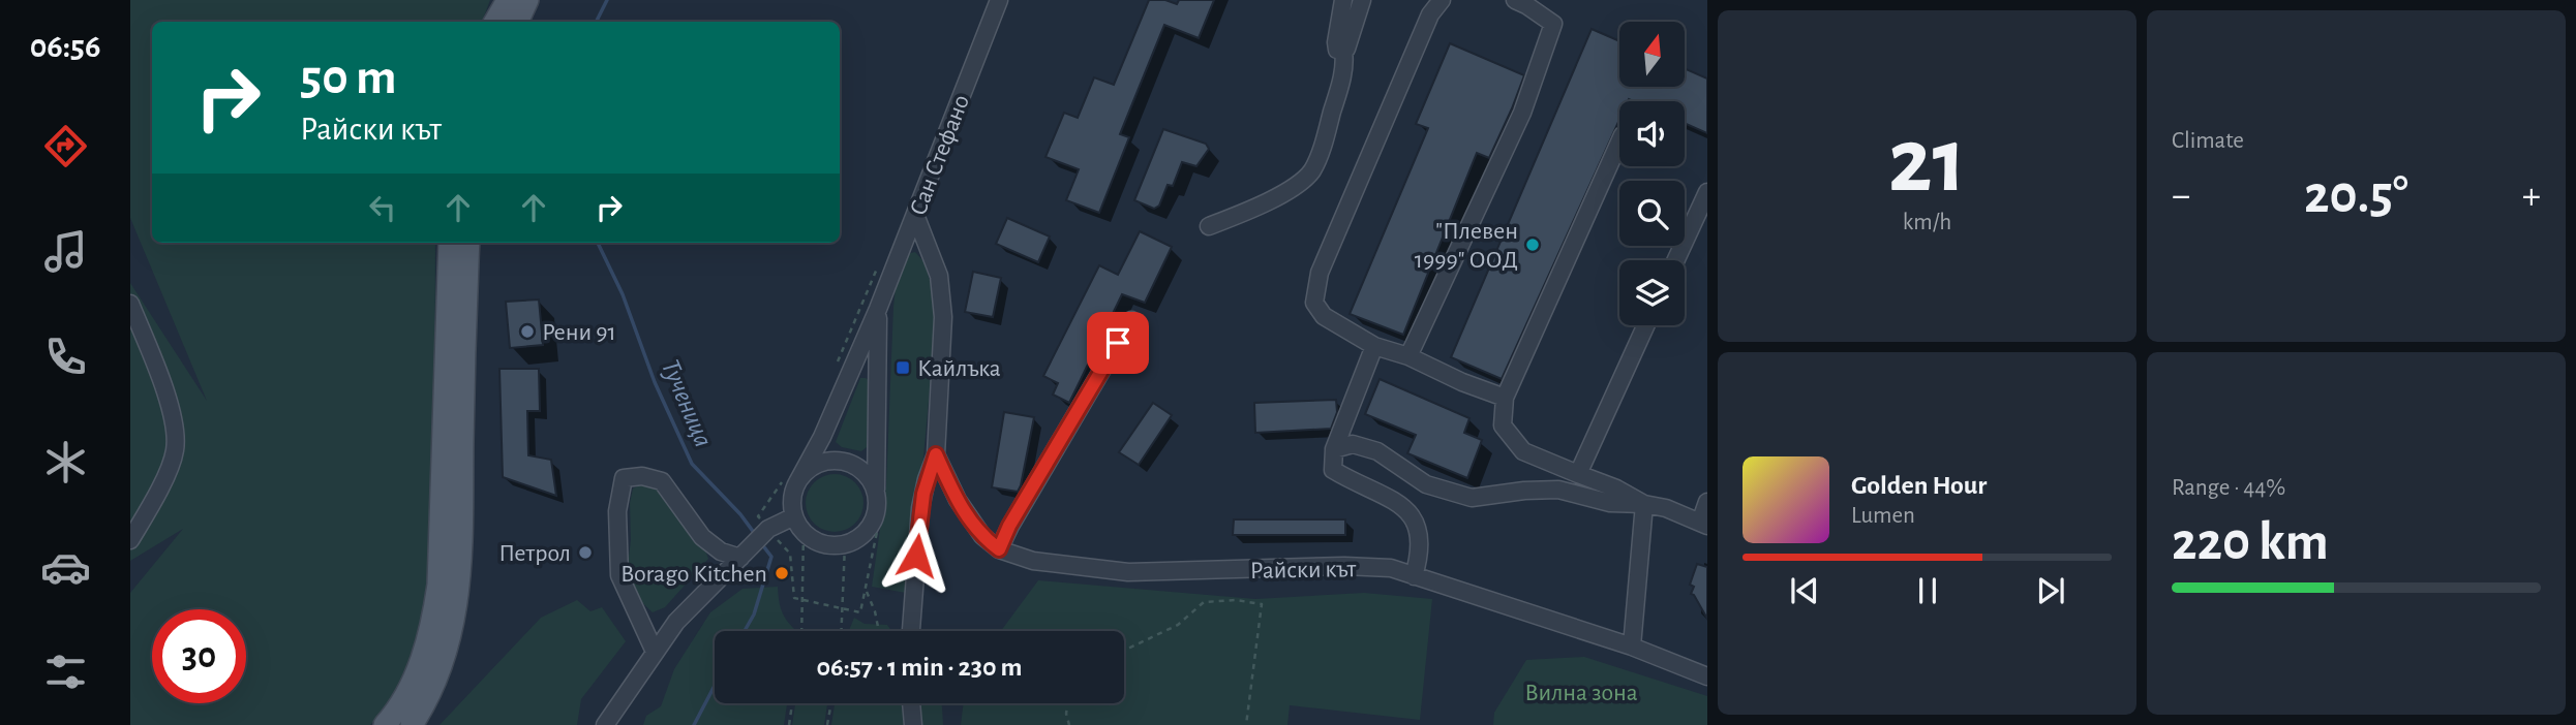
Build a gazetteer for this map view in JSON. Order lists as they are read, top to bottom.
{
  "streets": {
    "street": ["Сан Стефано", "Райски кът"]
  },
  "water": ["Тученица"],
  "parks": ["Вилна зона"],
  "places": {
    "other": [
      "\"Плевен 1999\" ООД",
      "Рени 91",
      "Петрол",
      "Borago Kitchen"
    ],
    "transit": ["Кайлъка"]
  },
  "north": "top",
  "page": {
    "tabs": "06:56",
    "tile": [
      ["21", "km/h"],
      "Climate",
      ["Range · 44%", "220 km"]
    ],
    "turn": ["50 m", "Райски кът"],
    "heat": ["−", "20.5°", "+"],
    "song": ["Golden Hour", "Lumen"],
    "limit": "30",
    "trip": "06:57 · 1 min · 230 m"
  }
}
